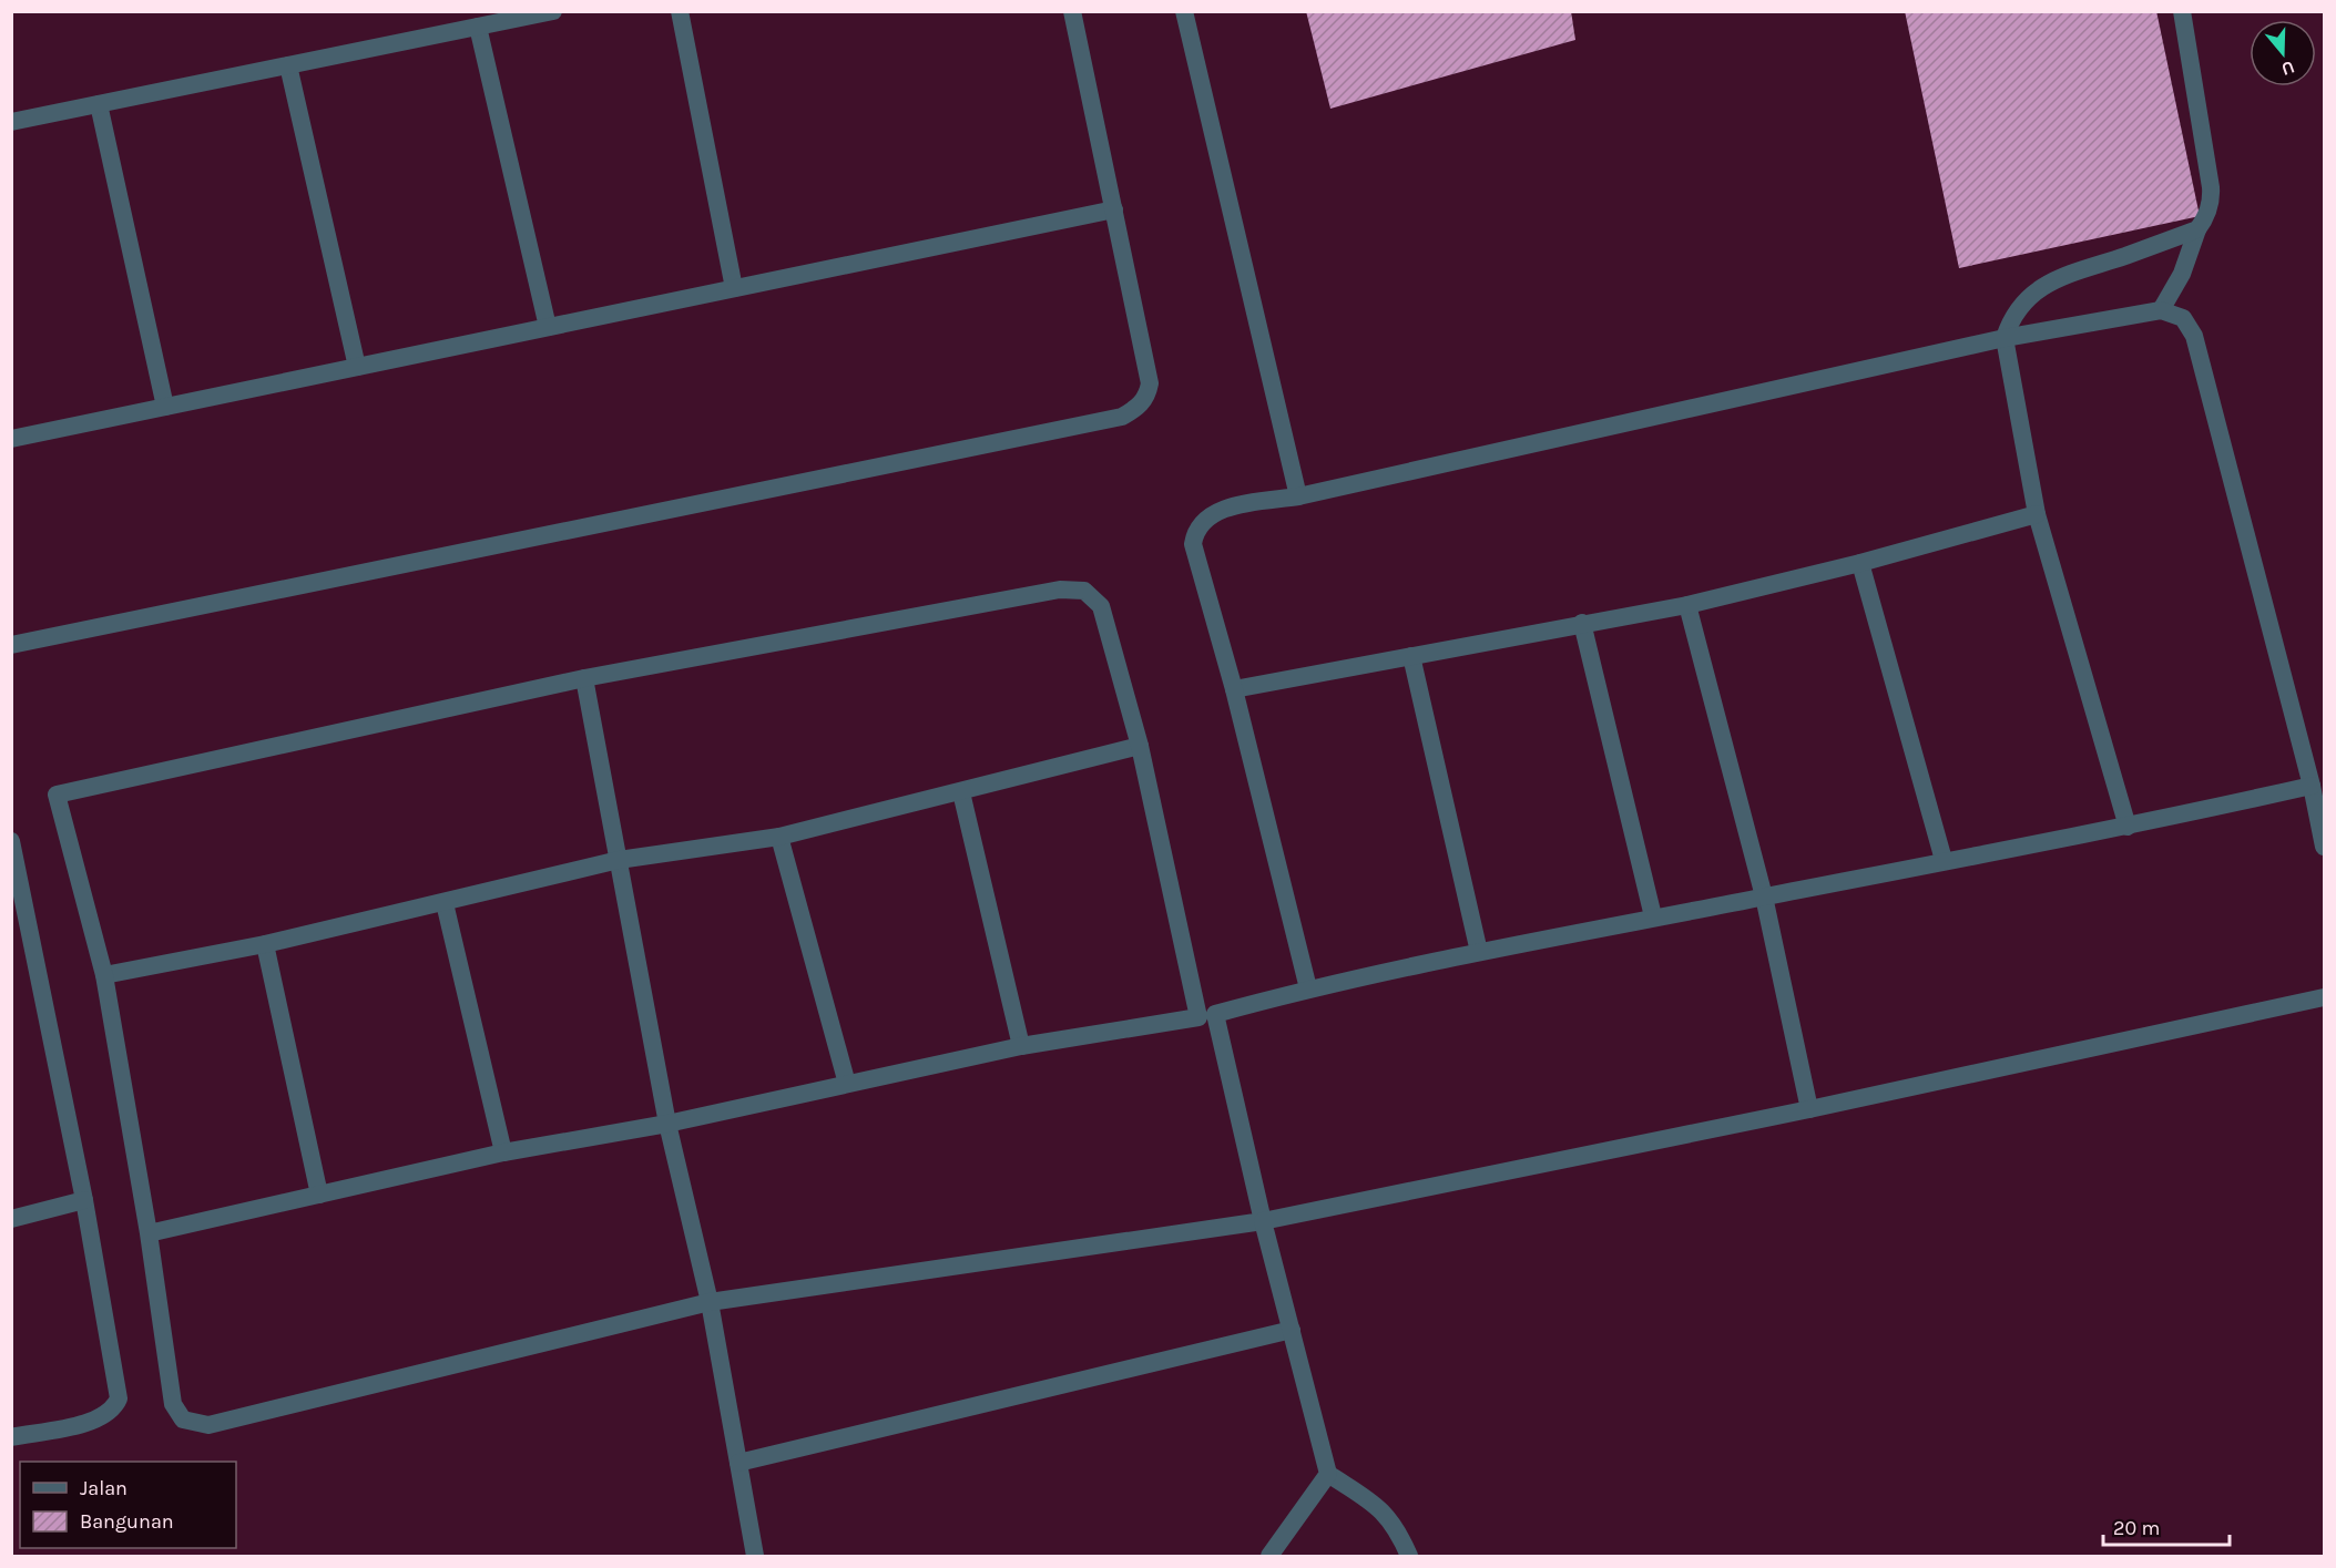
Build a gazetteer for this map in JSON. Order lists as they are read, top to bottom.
{
  "legend": ["Jalan", "Bangunan"],
  "scale_bar": "20 m",
  "north": "bottom"
}
